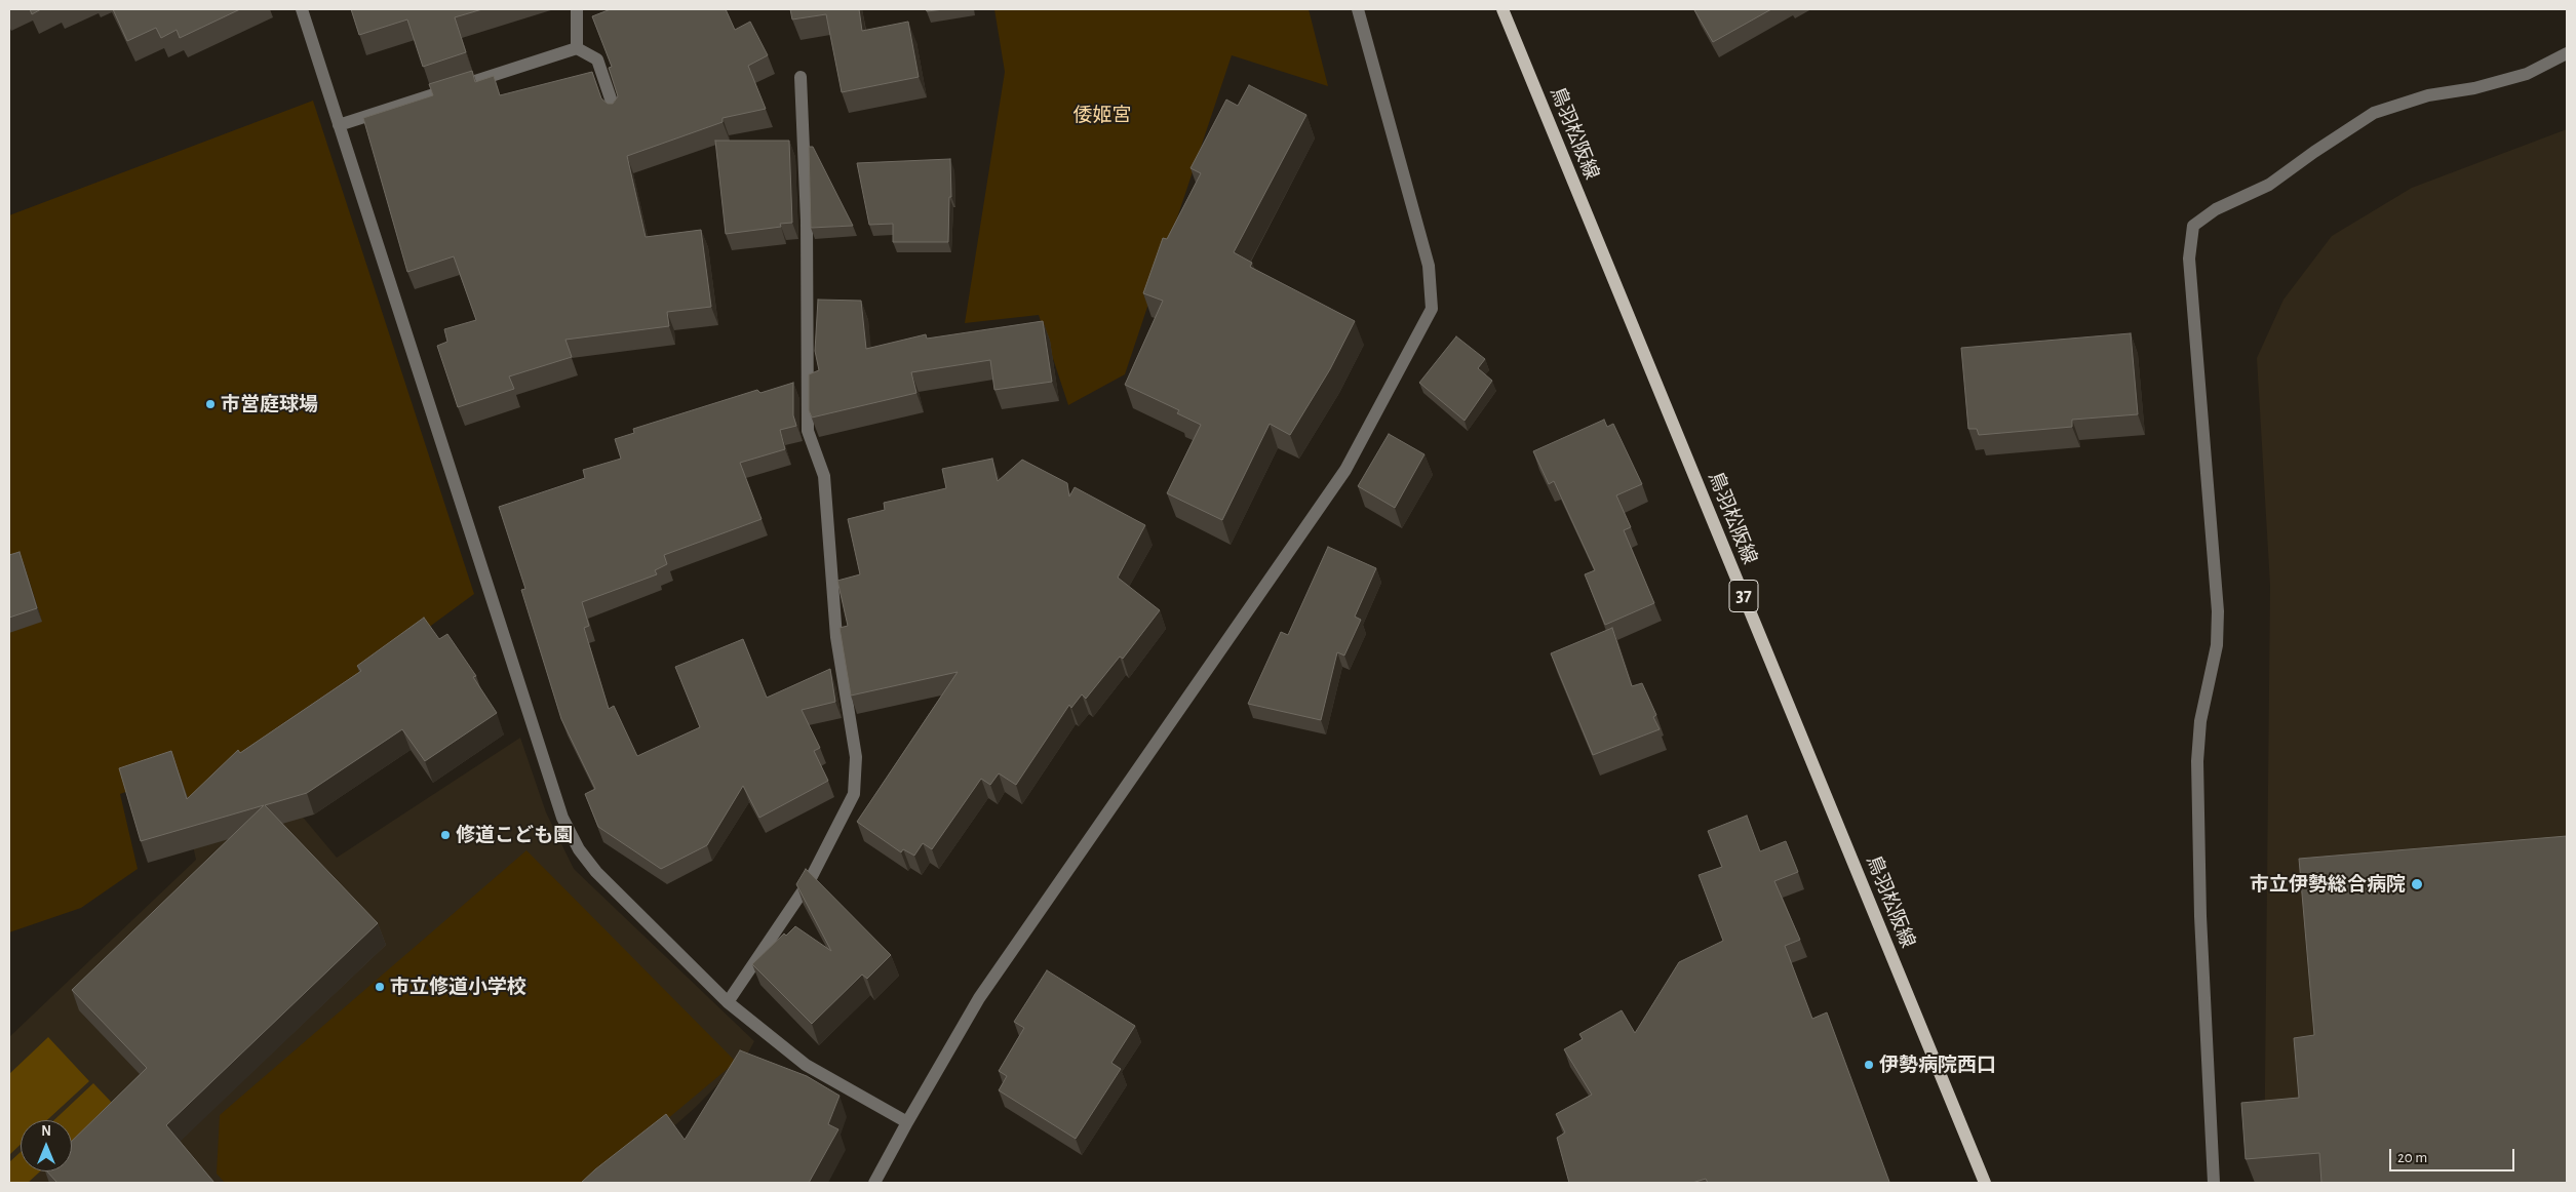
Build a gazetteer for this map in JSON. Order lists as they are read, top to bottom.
{
  "streets": {
    "main road": ["鳥羽松阪線", "37"]
  },
  "parks": ["倭姬宮"],
  "places": [
    "市営庭球場",
    "修道こども園",
    "市立伊勢総合病院",
    "市立修道小学校",
    "伊勢病院西口"
  ],
  "scale_bar": "20 m",
  "north": "top"
}
